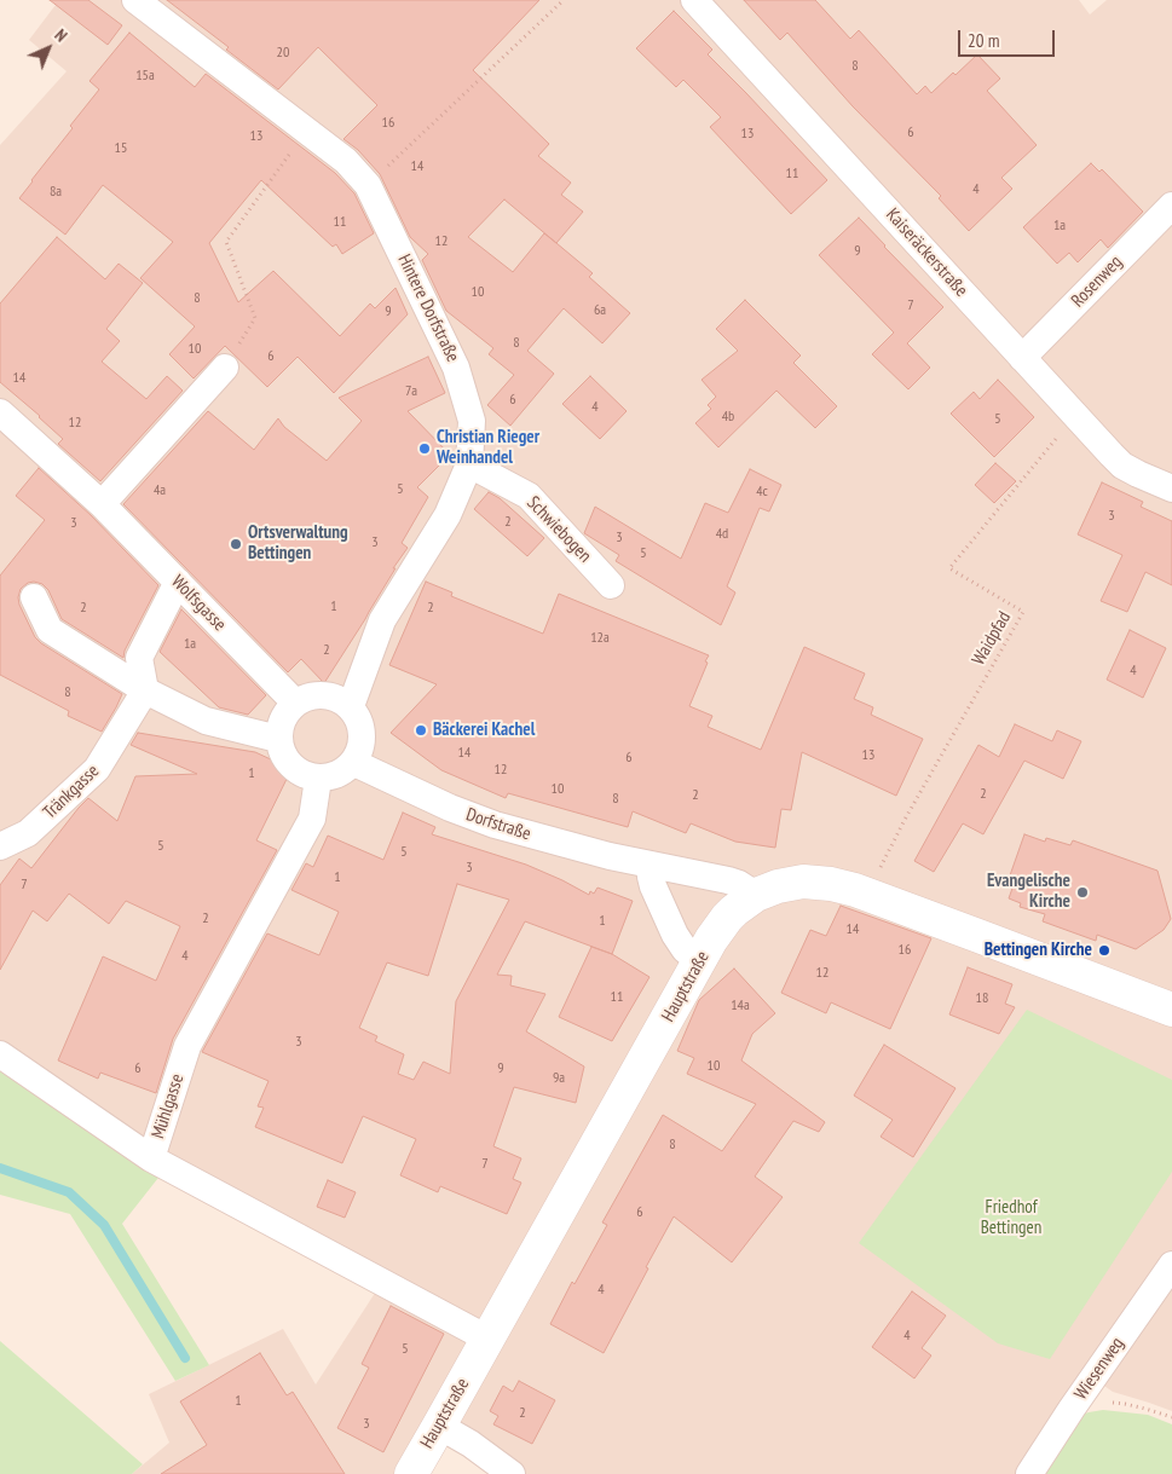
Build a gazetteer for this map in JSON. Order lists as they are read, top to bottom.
{
  "streets": {
    "street": [
      "Kaiseräckerstraße",
      "Rosenweg",
      "Hintere Dorfstraße",
      "Schwiebogen",
      "Wolfsgasse",
      "Tränkgasse",
      "Dorfstraße",
      "Hauptstraße",
      "Mühlgasse",
      "Wiesenweg"
    ],
    "path": ["Waidpfad"]
  },
  "crossings": [
    ["Kaiseräckerstraße", "Rosenweg"],
    ["Kaiseräckerstraße", "Waidpfad"],
    ["Hintere Dorfstraße", "Schwiebogen"],
    ["Hintere Dorfstraße", "Wolfsgasse"],
    ["Hintere Dorfstraße", "Dorfstraße"],
    ["Hintere Dorfstraße", "Mühlgasse"],
    ["Wolfsgasse", "Dorfstraße"],
    ["Wolfsgasse", "Mühlgasse"],
    ["Waidpfad", "Hauptstraße"],
    ["Dorfstraße", "Hauptstraße"],
    ["Dorfstraße", "Mühlgasse"],
    ["Hauptstraße", "Mühlgasse"]
  ],
  "parks": ["Friedhof Bettingen"],
  "places": [
    "Christian Rieger Weinhandel",
    "Ortsverwaltung Bettingen",
    "Bäckerei Kachel",
    "Evangelische Kirche",
    "Bettingen Kirche"
  ],
  "house_numbers": [
    "20",
    "8",
    "15a",
    "16",
    "6",
    "13",
    "13",
    "15",
    "14",
    "11",
    "4",
    "8a",
    "11",
    "1a",
    "12",
    "9",
    "10",
    "8",
    "7",
    "6a",
    "9",
    "8",
    "10",
    "6",
    "14",
    "7a",
    "6",
    "4",
    "4b",
    "5",
    "12",
    "5",
    "4a",
    "4c",
    "3",
    "2",
    "3",
    "4d",
    "3",
    "3",
    "5",
    "1",
    "2",
    "2",
    "12a",
    "1a",
    "2",
    "4",
    "8",
    "14",
    "13",
    "6",
    "12",
    "1",
    "10",
    "2",
    "2",
    "8",
    "5",
    "5",
    "3",
    "1",
    "7",
    "2",
    "1",
    "14",
    "16",
    "4",
    "12",
    "11",
    "18",
    "14a",
    "3",
    "10",
    "6",
    "9",
    "9a",
    "8",
    "7",
    "6",
    "4",
    "4",
    "5",
    "1",
    "2",
    "3"
  ],
  "scale_bar": "20 m",
  "north": "top right"
}
